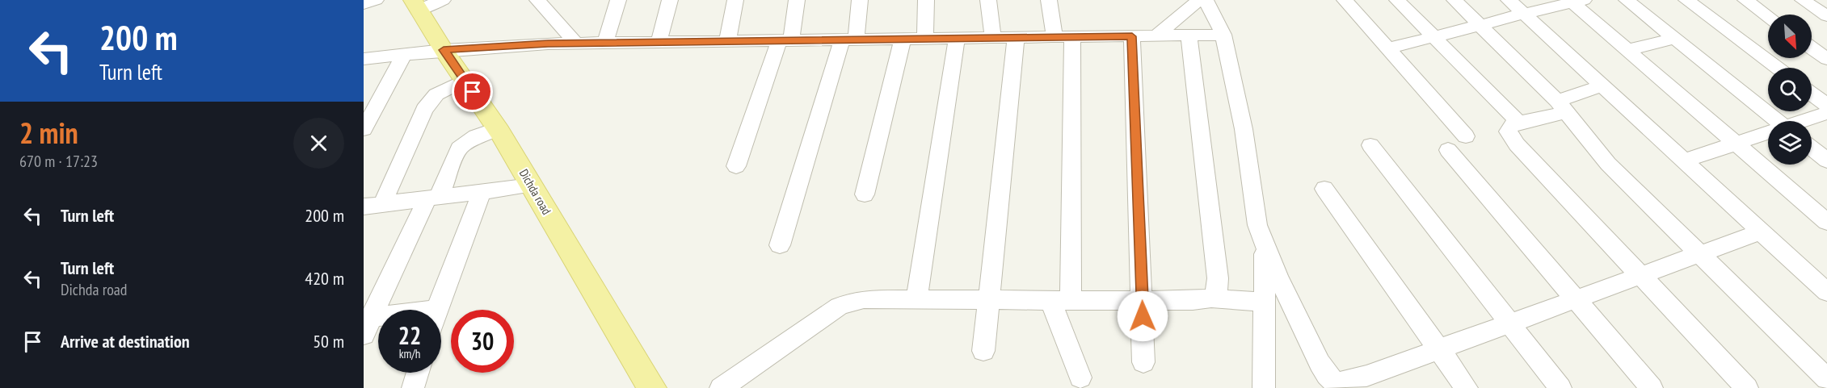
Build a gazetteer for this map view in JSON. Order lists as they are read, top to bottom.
{
  "streets": {
    "main road": ["Dichda road"]
  },
  "north": "bottom right",
  "page": {
    "turn": ["200 m", "Turn left"],
    "heading": ["2 min", "670 m · 17:23"],
    "list": [
      {
        "name": "Turn left",
        "value": "200 m"
      },
      {
        "name": "Turn left",
        "note": "Dichda road",
        "value": "420 m"
      },
      {
        "name": "Arrive at destination",
        "value": "50 m"
      }
    ],
    "speed": "22 km/h",
    "limit": "30"
  }
}
